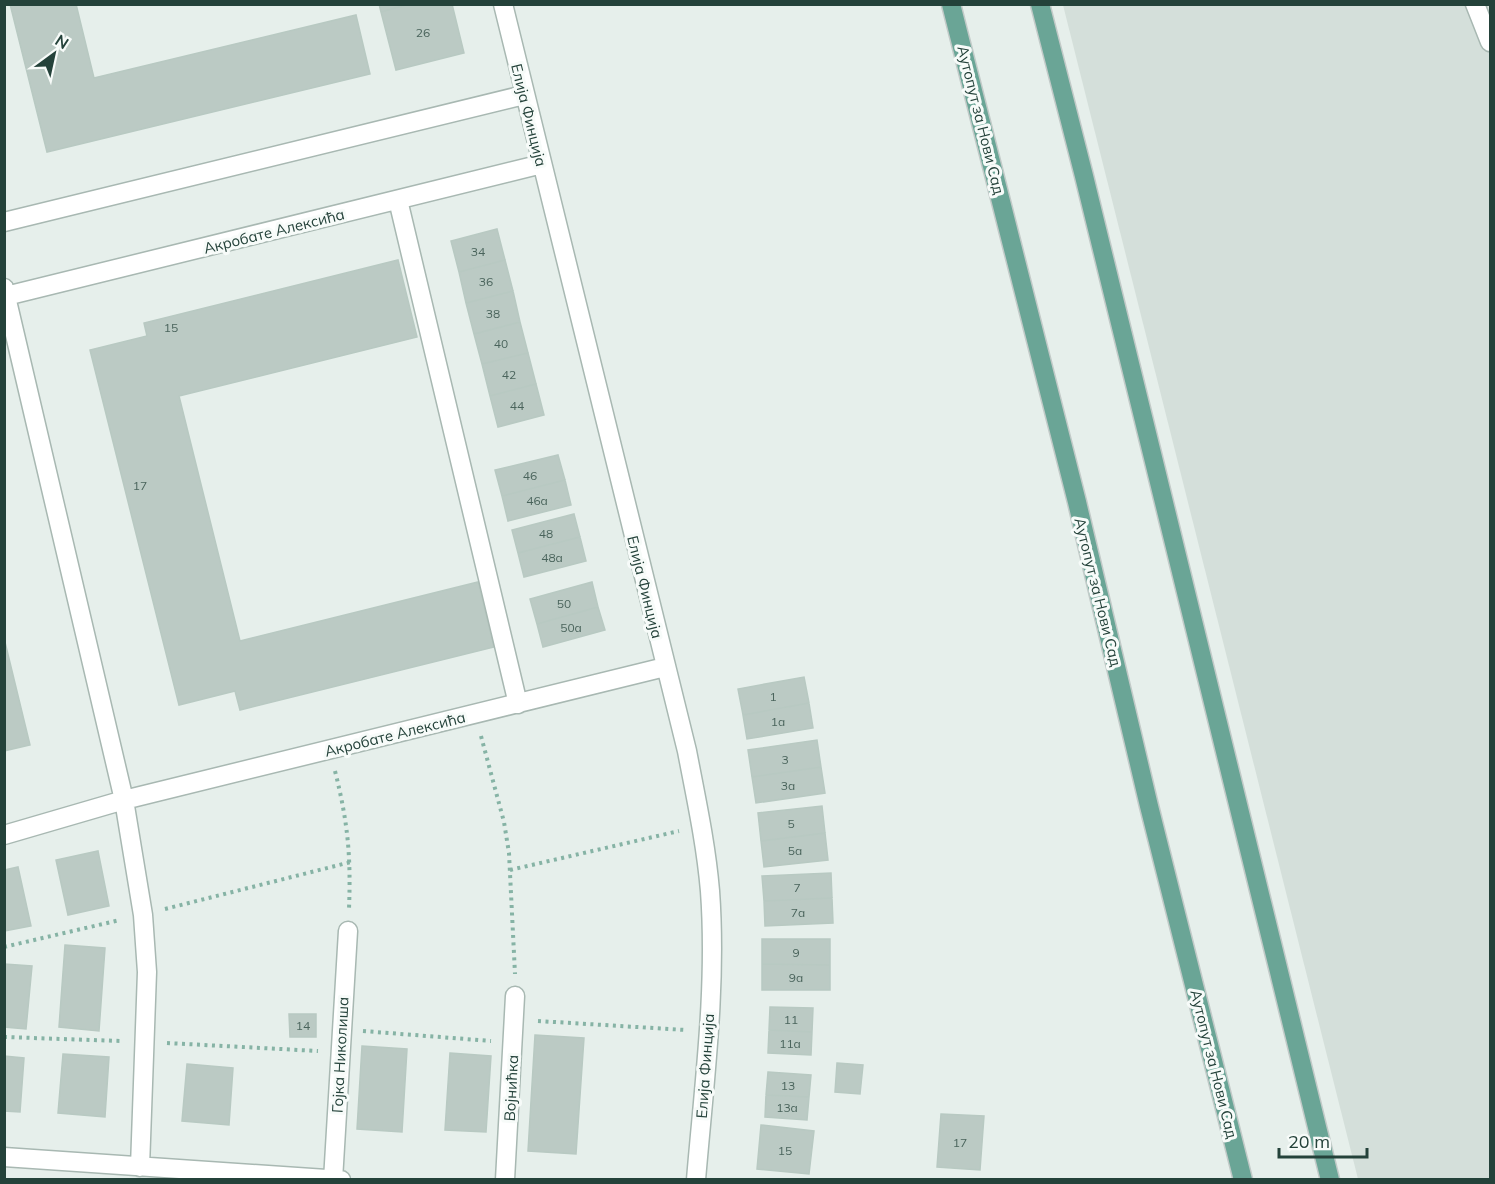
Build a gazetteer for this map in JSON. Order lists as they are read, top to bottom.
{
  "streets": {
    "main road": ["Аутопут за Нови Сад"],
    "street": [
      "Елија Финција",
      "Акробате Алексића",
      "Гојка Николиша",
      "Војнићка"
    ]
  },
  "crossings": [
    ["Елија Финција", "Акробате Алексића"]
  ],
  "house_numbers": [
    "26",
    "34",
    "36",
    "38",
    "15",
    "40",
    "42",
    "44",
    "46",
    "17",
    "46a",
    "48",
    "48a",
    "50",
    "50a",
    "1",
    "1a",
    "3",
    "3a",
    "5",
    "5a",
    "7",
    "7a",
    "9",
    "9a",
    "11",
    "14",
    "11a",
    "13",
    "13a",
    "17",
    "15"
  ],
  "scale_bar": "20 m",
  "north": "top right"
}
